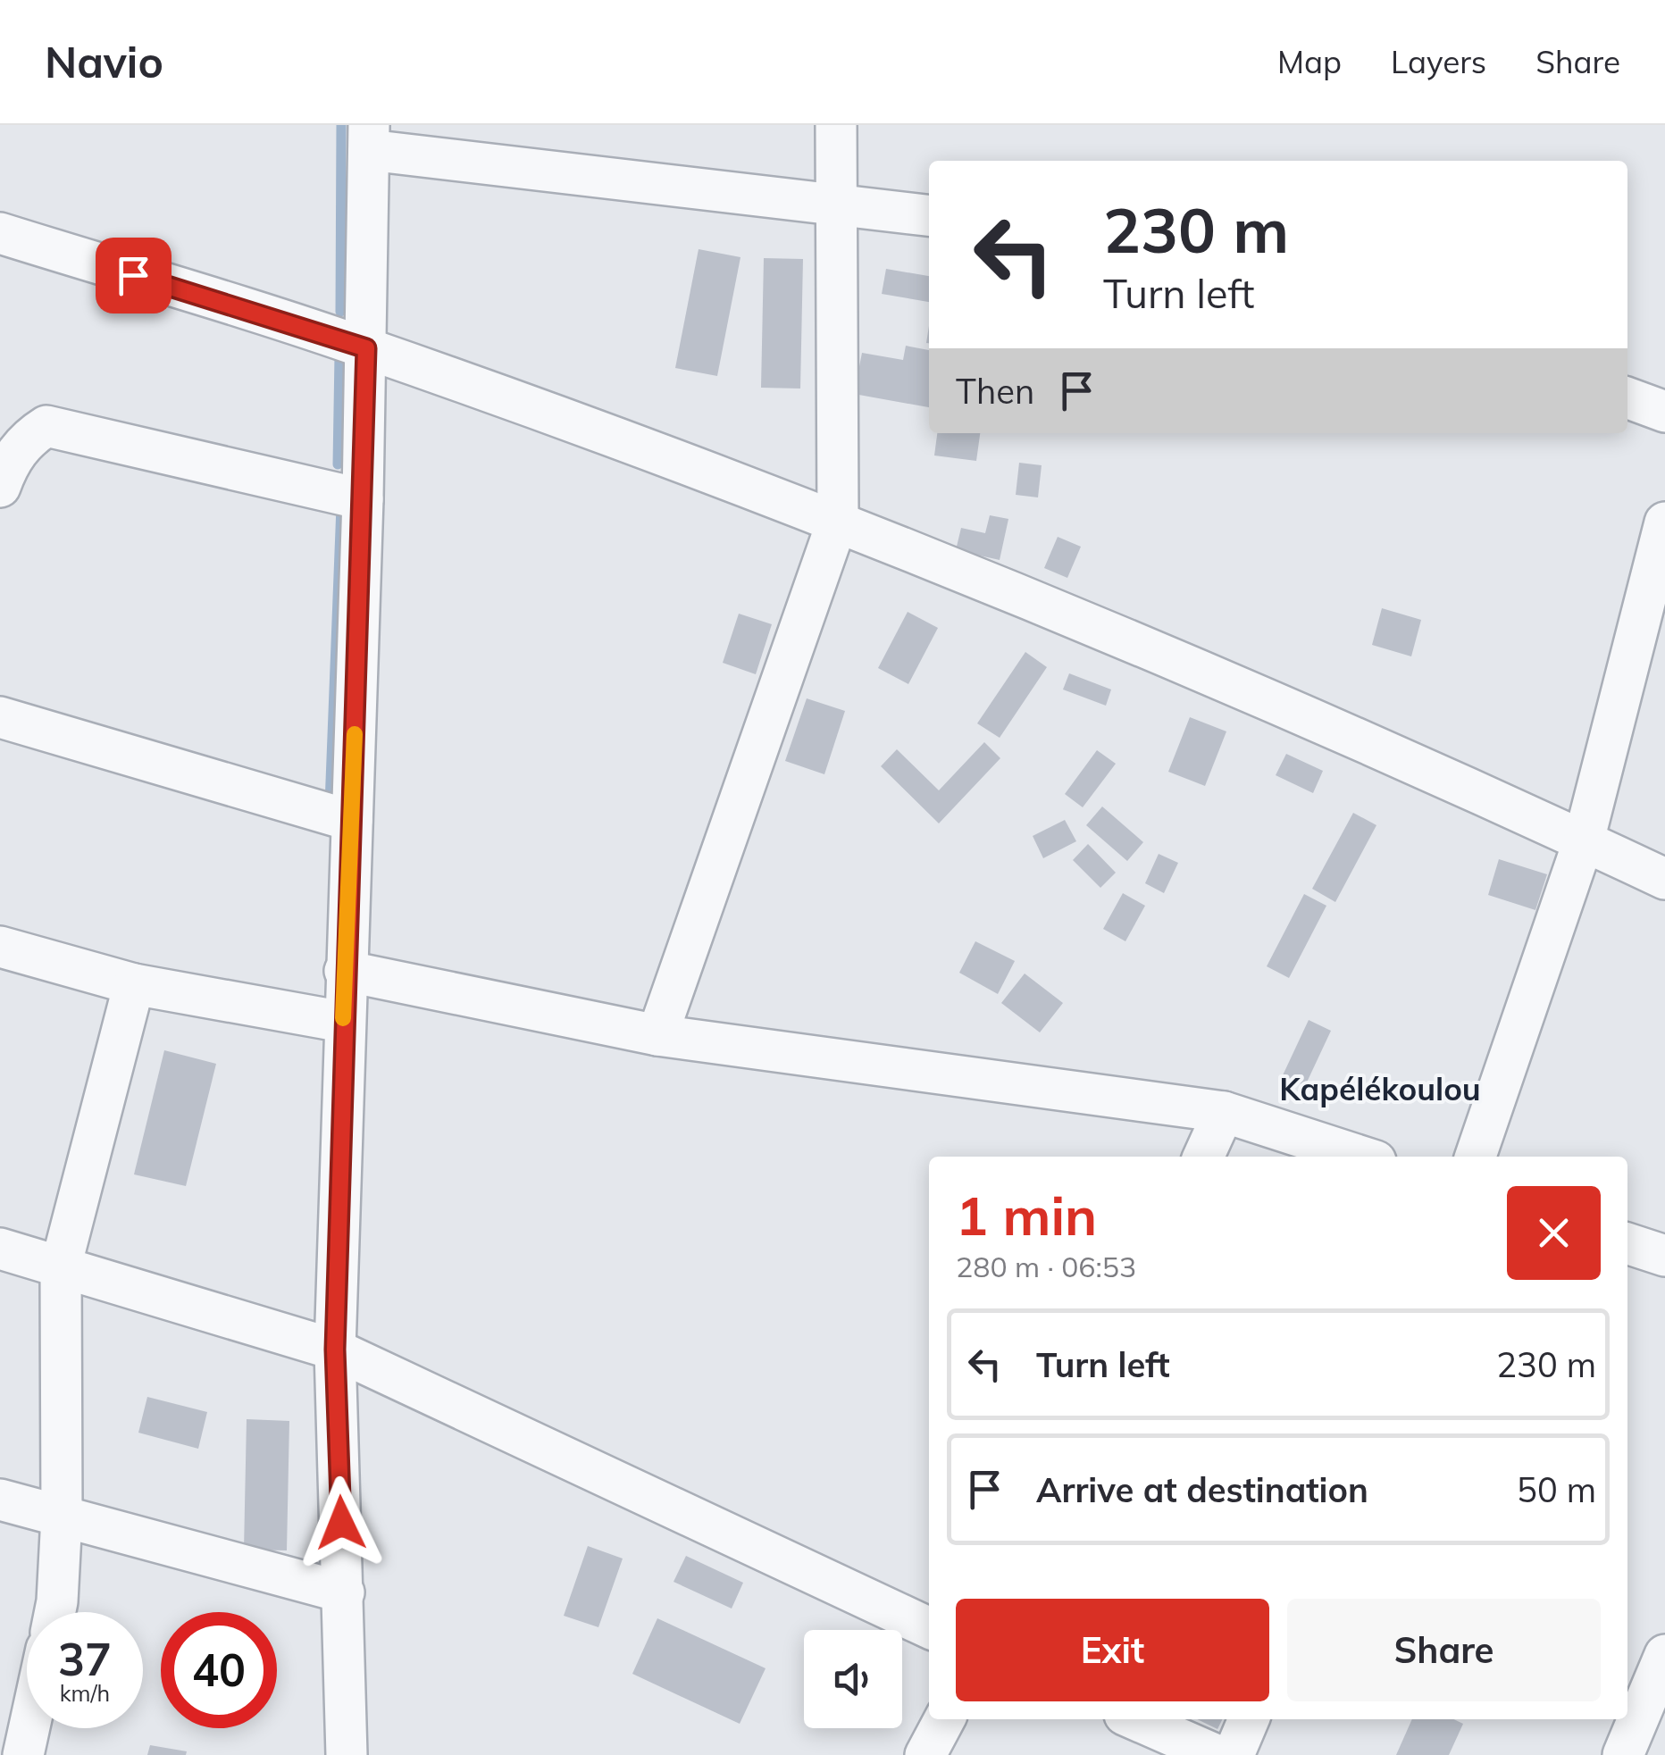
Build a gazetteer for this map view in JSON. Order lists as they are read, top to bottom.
{
  "districts": ["Kapélékoulou"],
  "page": {
    "header": "Navio",
    "nav": ["Map", "Layers", "Share"],
    "turn": ["230 m", "Turn left"],
    "then": "Then",
    "heading": ["1 min", "280 m · 06:53"],
    "list": [
      {
        "name": "Turn left",
        "value": "230 m"
      },
      {
        "name": "Arrive at destination",
        "value": "50 m"
      }
    ],
    "buttons": ["Exit", "Share"],
    "speed": "37 km/h",
    "limit": "40"
  }
}
